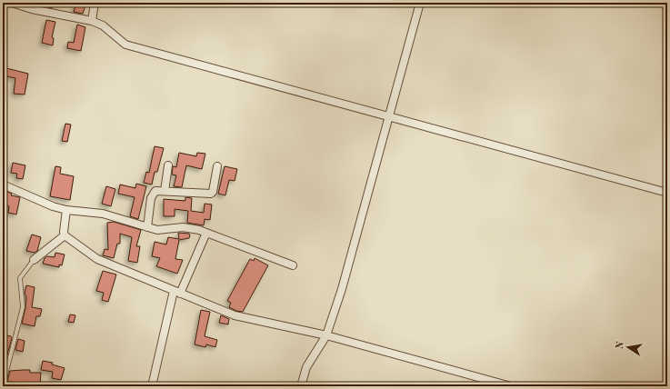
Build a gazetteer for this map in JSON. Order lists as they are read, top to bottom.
{
  "north": "left"
}
